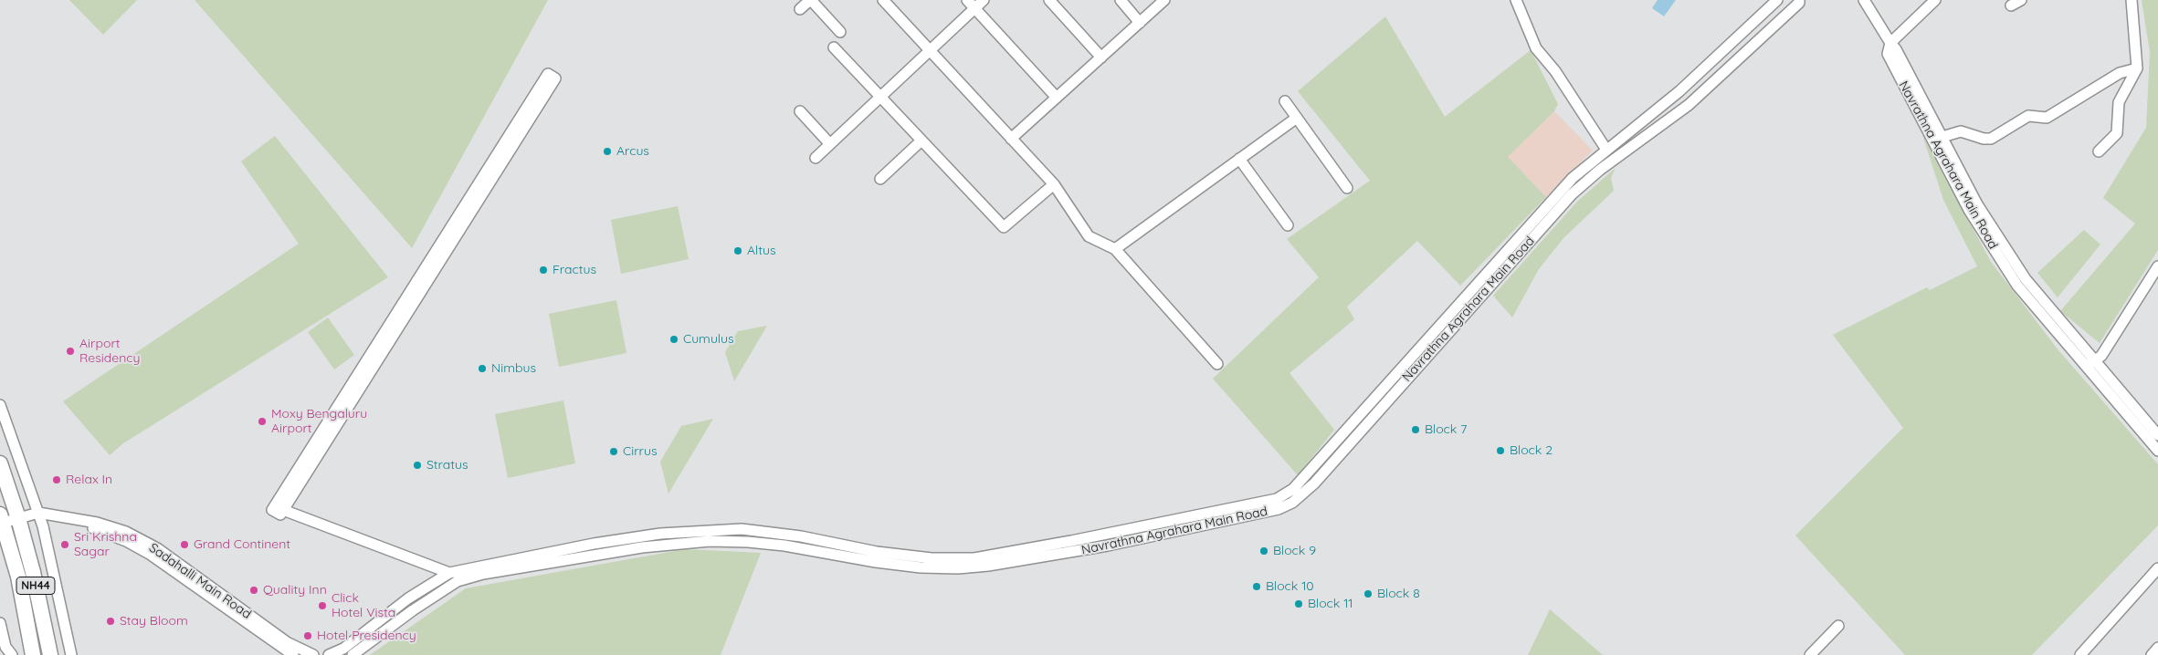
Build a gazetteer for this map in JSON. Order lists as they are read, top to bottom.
{
  "streets": {
    "highway": ["NH44"],
    "street": ["Navrathna Agrahara Main Road", "Sadahalli Main Road"]
  },
  "places": [
    "Arcus",
    "Altus",
    "Fractus",
    "Cumulus",
    "Airport Residency",
    "Nimbus",
    "Moxy Bengaluru Airport",
    "Block 7",
    "Block 2",
    "Cirrus",
    "Stratus",
    "Relax In",
    "Sri Krishna Sagar",
    "Grand Continent",
    "Block 9",
    "Block 10",
    "Quality Inn",
    "Block 8",
    "Block 11",
    "Click Hotel Vista",
    "Stay Bloom",
    "Hotel Presidency"
  ]
}
